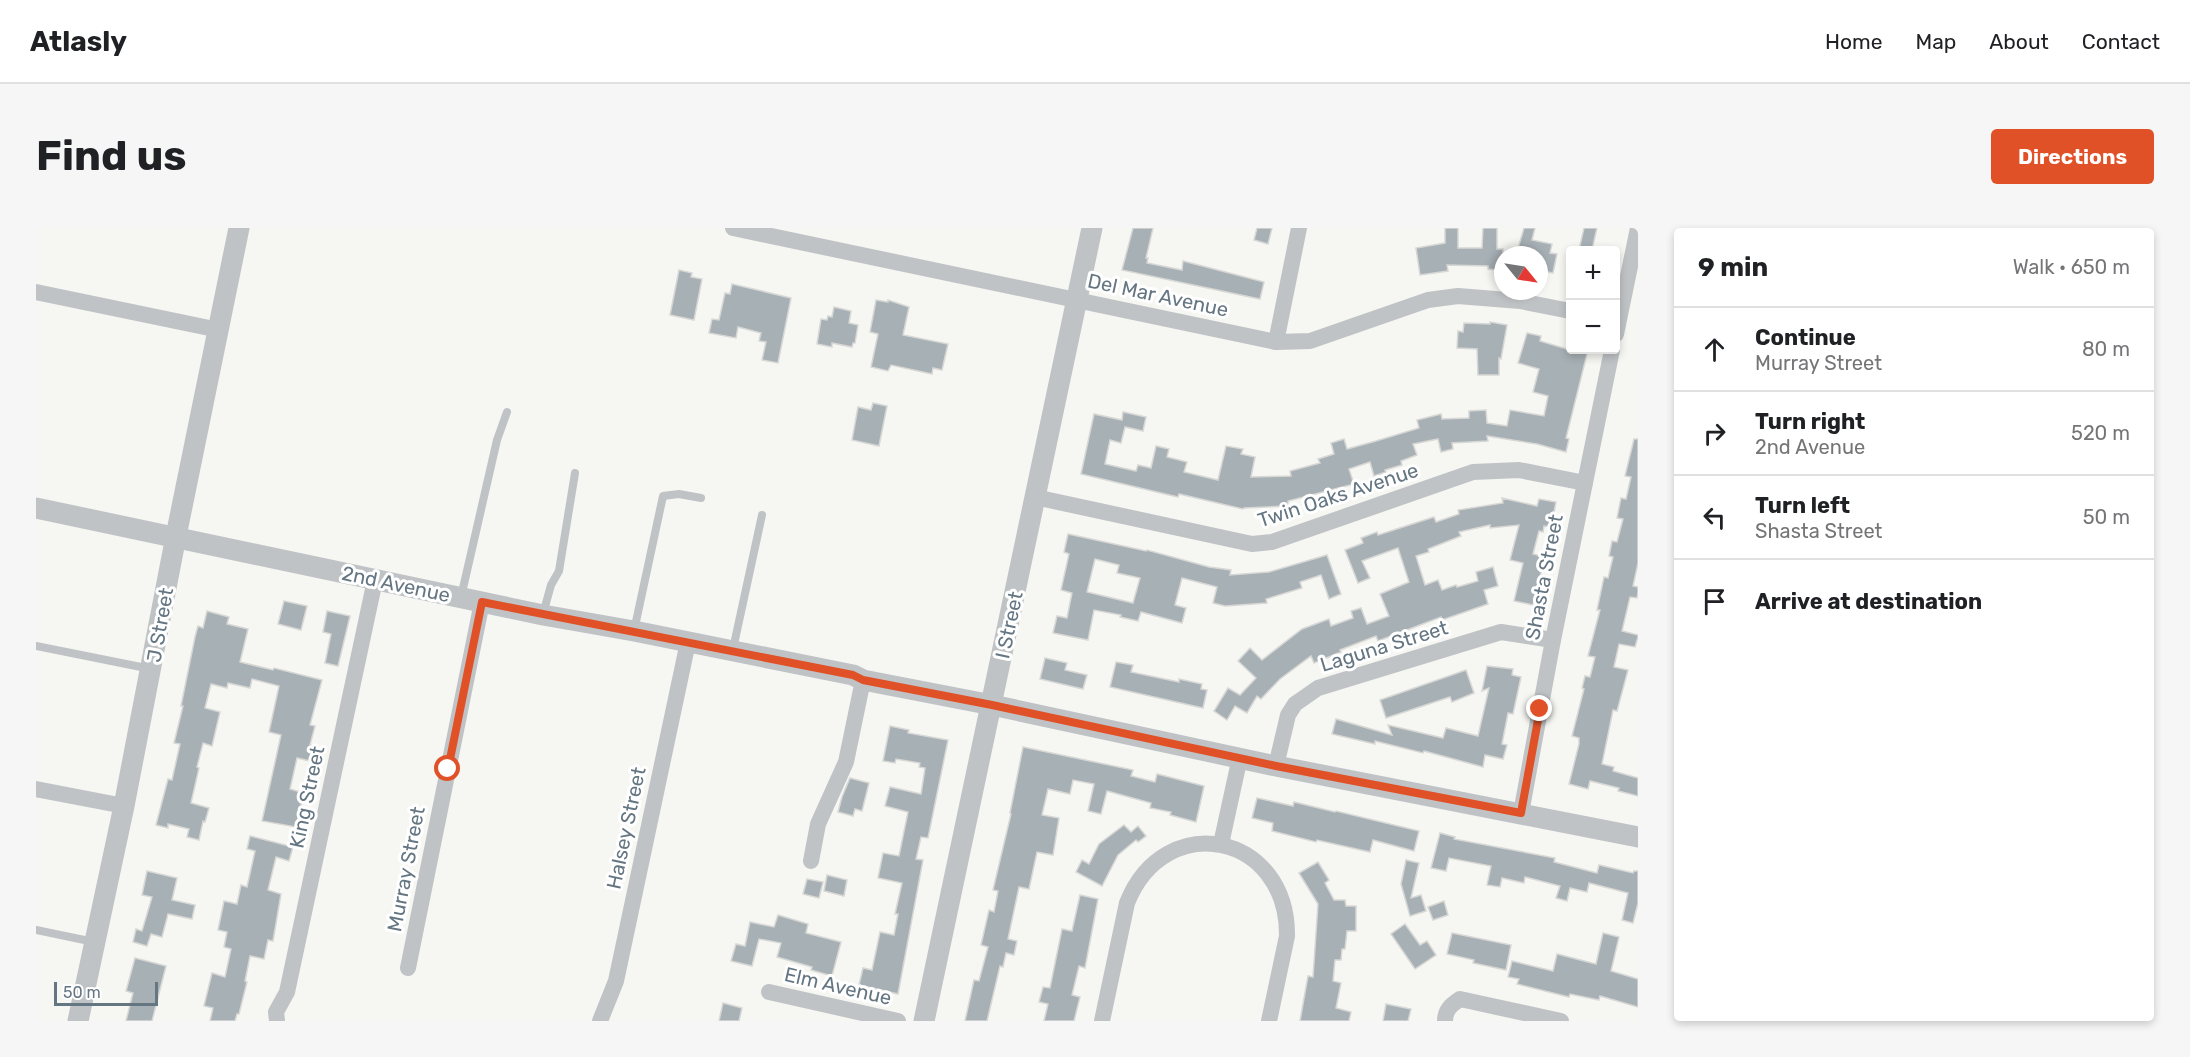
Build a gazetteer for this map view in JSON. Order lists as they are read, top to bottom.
{
  "streets": {
    "street": [
      "Del Mar Avenue",
      "Twin Oaks Avenue",
      "Shasta Street",
      "2nd Avenue",
      "J Street",
      "I Street",
      "Laguna Street",
      "King Street",
      "Halsey Street",
      "Murray Street",
      "Elm Avenue"
    ]
  },
  "crossings": [
    ["Del Mar Avenue", "I Street"],
    ["Twin Oaks Avenue", "Shasta Street"],
    ["Twin Oaks Avenue", "I Street"],
    ["Shasta Street", "2nd Avenue"],
    ["Shasta Street", "Laguna Street"],
    ["2nd Avenue", "J Street"],
    ["2nd Avenue", "I Street"],
    ["2nd Avenue", "Laguna Street"],
    ["2nd Avenue", "King Street"],
    ["2nd Avenue", "Halsey Street"],
    ["2nd Avenue", "Murray Street"]
  ],
  "scale_bar": "50 m",
  "north": "bottom right",
  "page": {
    "header": "Atlasly",
    "nav": [
      "Home",
      "Map",
      "About",
      "Contact"
    ],
    "buttons": "Directions",
    "title": "Find us",
    "heading": ["9 min", "Walk · 650 m"],
    "map_buttons": ["+", "−"],
    "list": [
      ["Continue", "Murray Street", "80 m"],
      ["Turn right", "2nd Avenue", "520 m"],
      ["Turn left", "Shasta Street", "50 m"],
      "Arrive at destination"
    ],
    "scale": "50 m"
  }
}
